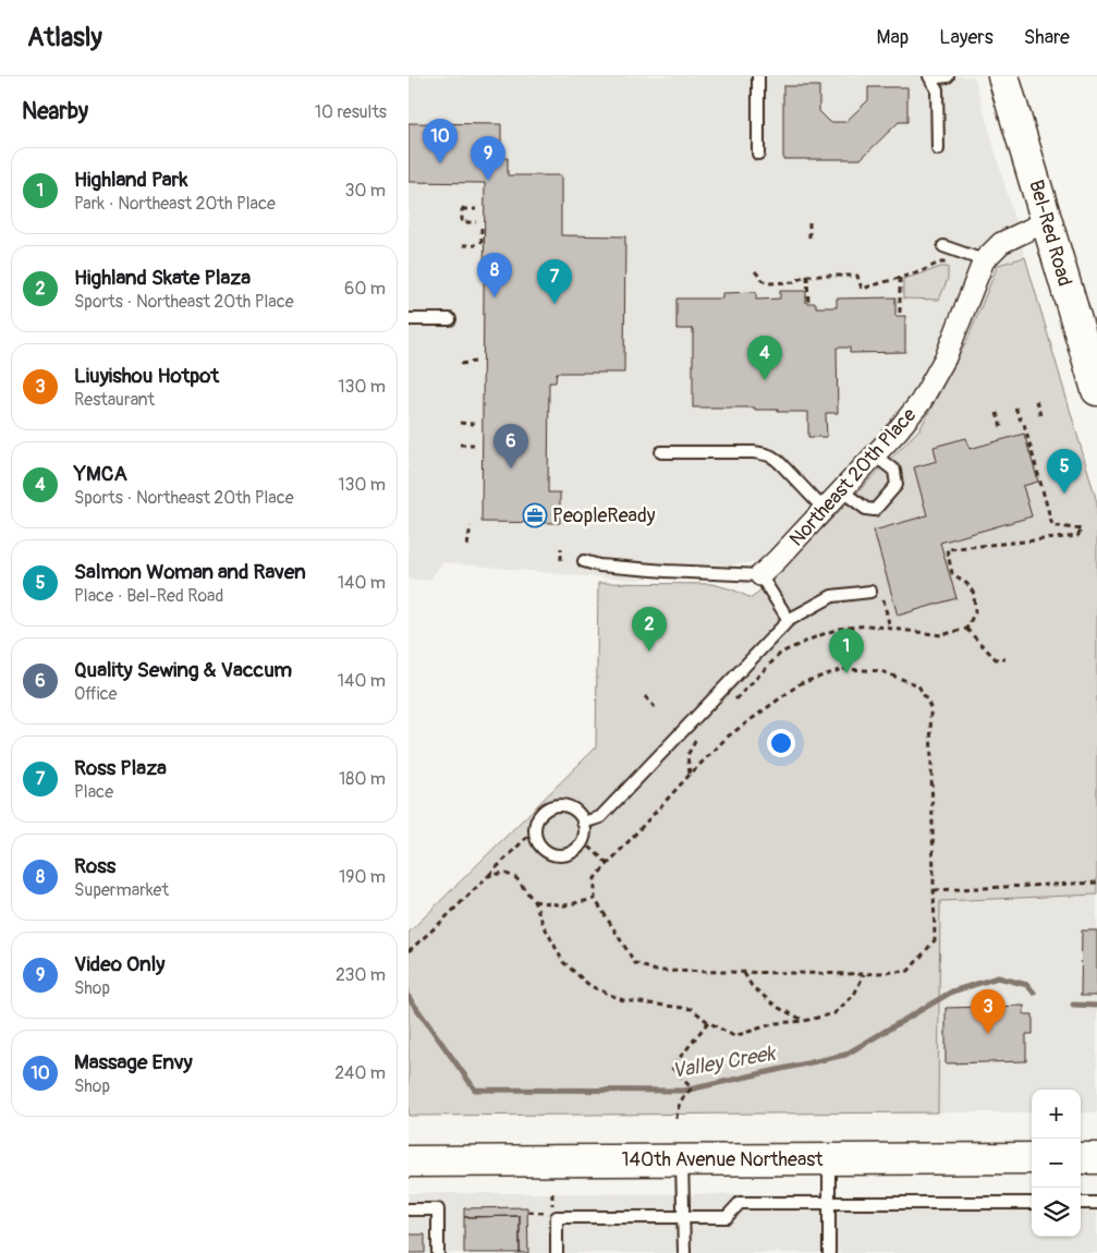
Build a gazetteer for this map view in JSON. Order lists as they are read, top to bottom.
{
  "streets": {
    "main road": ["Bel-Red Road", "140th Avenue Northeast"],
    "street": ["Northeast 20th Place"]
  },
  "crossings": [
    ["Bel-Red Road", "Northeast 20th Place"]
  ],
  "water": ["Valley Creek"],
  "places": {
    "office": ["PeopleReady"]
  },
  "page": {
    "header": "Atlasly",
    "nav": ["Map", "Layers", "Share"],
    "heading": ["Nearby", "10 results"],
    "pins": [
      "10",
      "9",
      "8",
      "7",
      "4",
      "6",
      "5",
      "2",
      "1",
      "3"
    ],
    "list": [
      {
        "mark": "1",
        "name": "Highland Park",
        "note": "Park · Northeast 20th Place",
        "value": "30 m"
      },
      {
        "mark": "2",
        "name": "Highland Skate Plaza",
        "note": "Sports · Northeast 20th Place",
        "value": "60 m"
      },
      {
        "mark": "3",
        "name": "Liuyishou Hotpot",
        "note": "Restaurant",
        "value": "130 m"
      },
      {
        "mark": "4",
        "name": "YMCA",
        "note": "Sports · Northeast 20th Place",
        "value": "130 m"
      },
      {
        "mark": "5",
        "name": "Salmon Woman and Raven",
        "note": "Place · Bel-Red Road",
        "value": "140 m"
      },
      {
        "mark": "6",
        "name": "Quality Sewing & Vaccum",
        "note": "Office",
        "value": "140 m"
      },
      {
        "mark": "7",
        "name": "Ross Plaza",
        "note": "Place",
        "value": "180 m"
      },
      {
        "mark": "8",
        "name": "Ross",
        "note": "Supermarket",
        "value": "190 m"
      },
      {
        "mark": "9",
        "name": "Video Only",
        "note": "Shop",
        "value": "230 m"
      },
      {
        "mark": "10",
        "name": "Massage Envy",
        "note": "Shop",
        "value": "240 m"
      }
    ],
    "map_buttons": ["+", "−"]
  }
}
